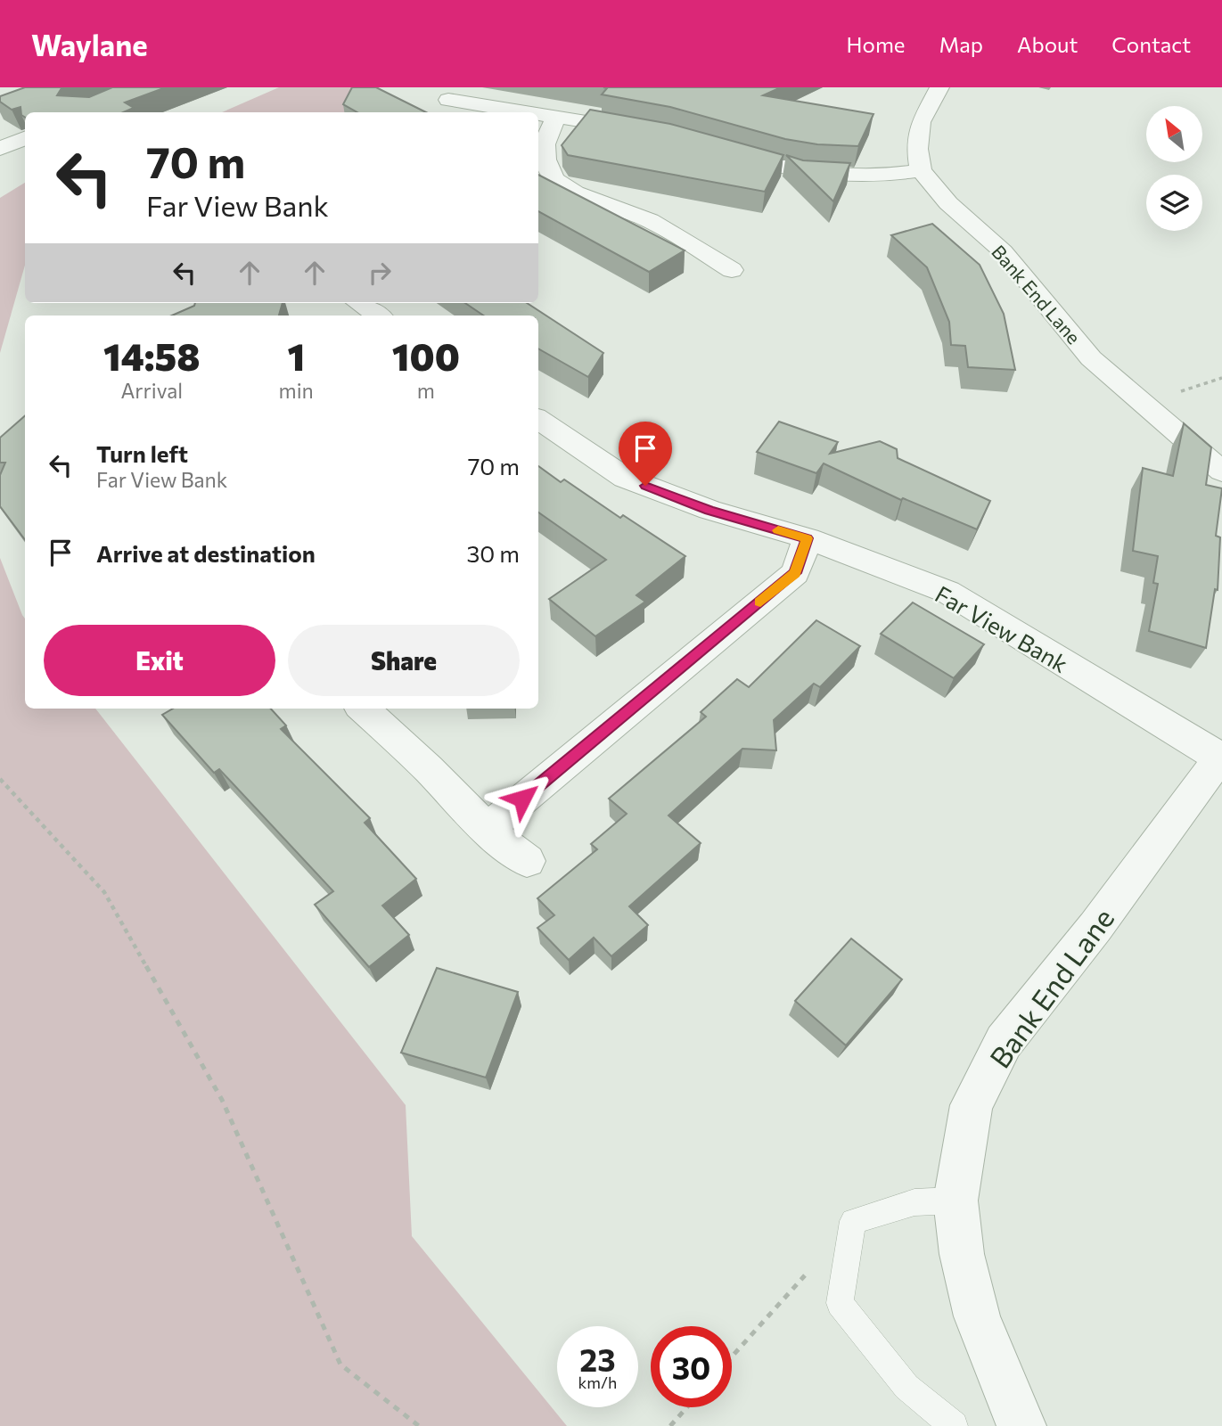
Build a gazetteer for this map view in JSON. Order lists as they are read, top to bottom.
{
  "streets": {
    "street": ["Bank End Lane", "Far View Bank"]
  },
  "crossings": [
    ["Bank End Lane", "Far View Bank"]
  ],
  "north": "top left",
  "page": {
    "header": "Waylane",
    "nav": [
      "Home",
      "Map",
      "About",
      "Contact"
    ],
    "turn": ["70 m", "Far View Bank"],
    "eta": [
      "14:58",
      "Arrival",
      "1",
      "min",
      "100",
      "m"
    ],
    "list": [
      {
        "name": "Turn left",
        "note": "Far View Bank",
        "value": "70 m"
      },
      {
        "name": "Arrive at destination",
        "value": "30 m"
      }
    ],
    "buttons": ["Exit", "Share"],
    "speed": "23 km/h",
    "limit": "30"
  }
}
